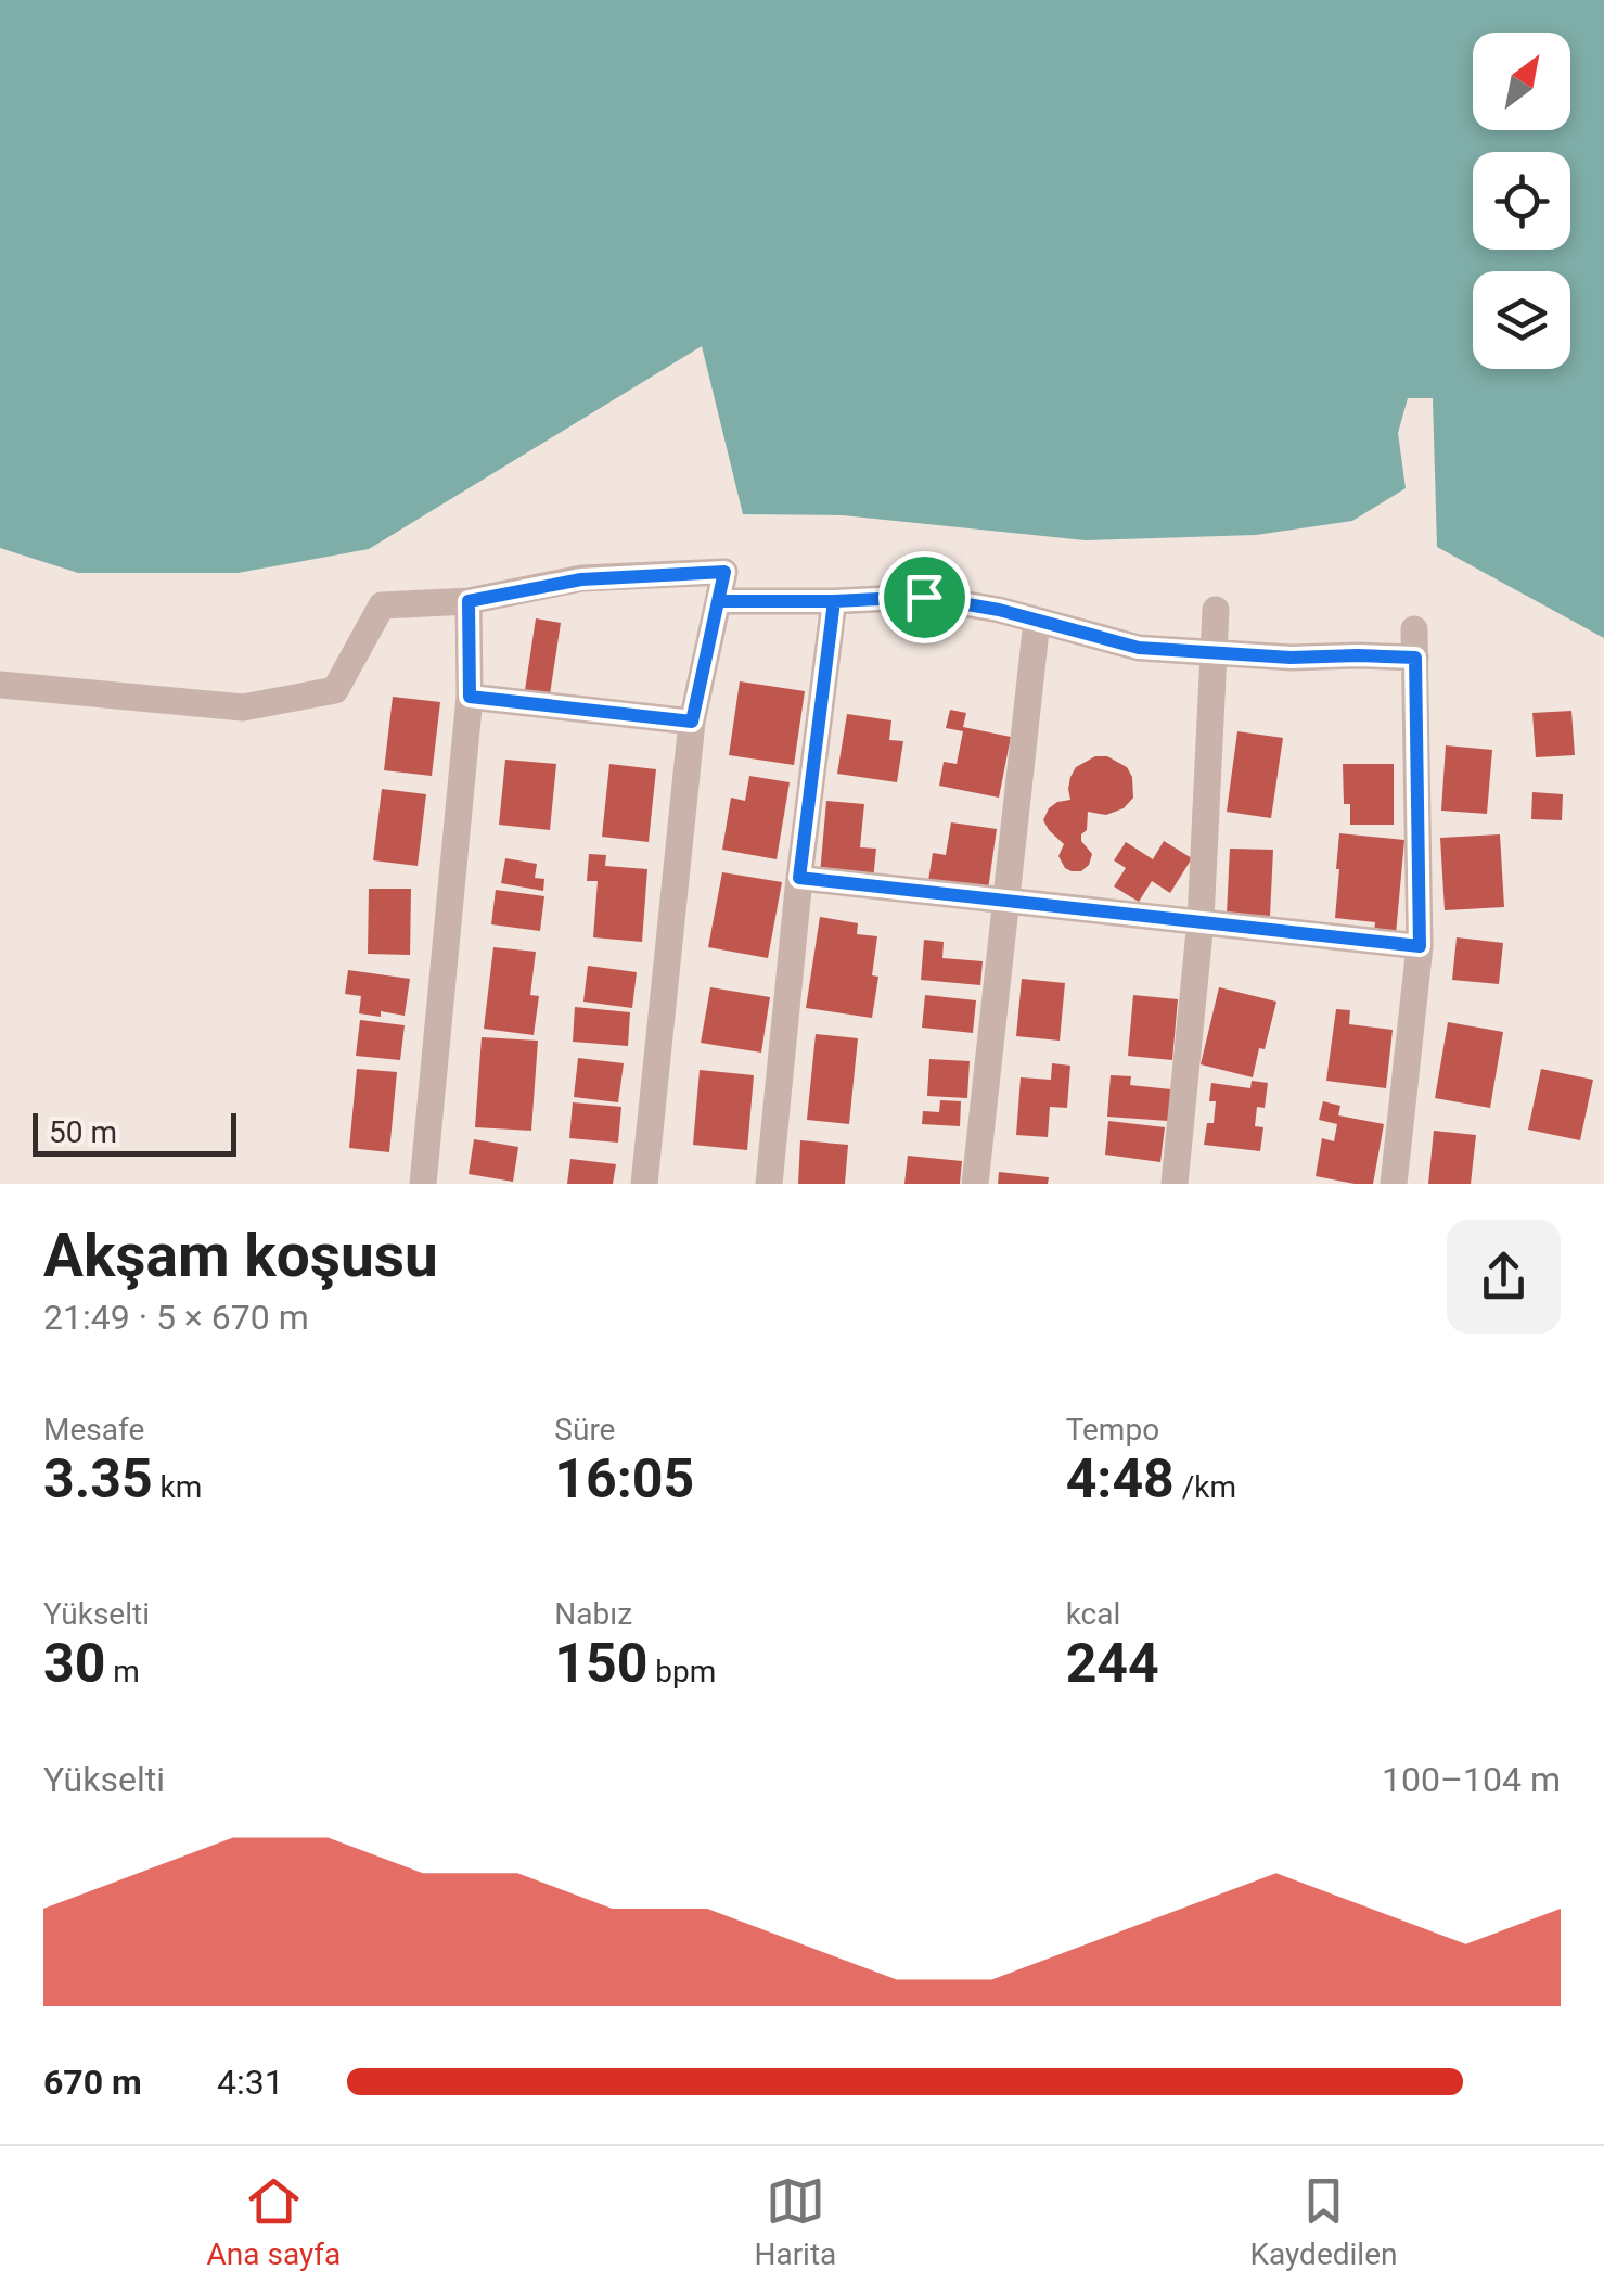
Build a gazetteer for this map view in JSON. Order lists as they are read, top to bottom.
{
  "scale_bar": "50 m",
  "north": "top right",
  "page": {
    "scale": "50 m",
    "heading": ["Akşam koşusu", "21:49 · 5 × 670 m"],
    "stats": [
      ["Mesafe", "3.35 km"],
      ["Süre", "16:05"],
      ["Tempo", "4:48 /km"],
      ["Yükselti", "30 m"],
      ["Nabız", "150 bpm"],
      ["kcal", "244"]
    ],
    "chart": ["Yükselti", "100–104 m"],
    "list": [
      {
        "name": "670 m",
        "note": "4:31"
      }
    ],
    "tabs": ["Ana sayfa", "Harita", "Kaydedilen"]
  }
}
